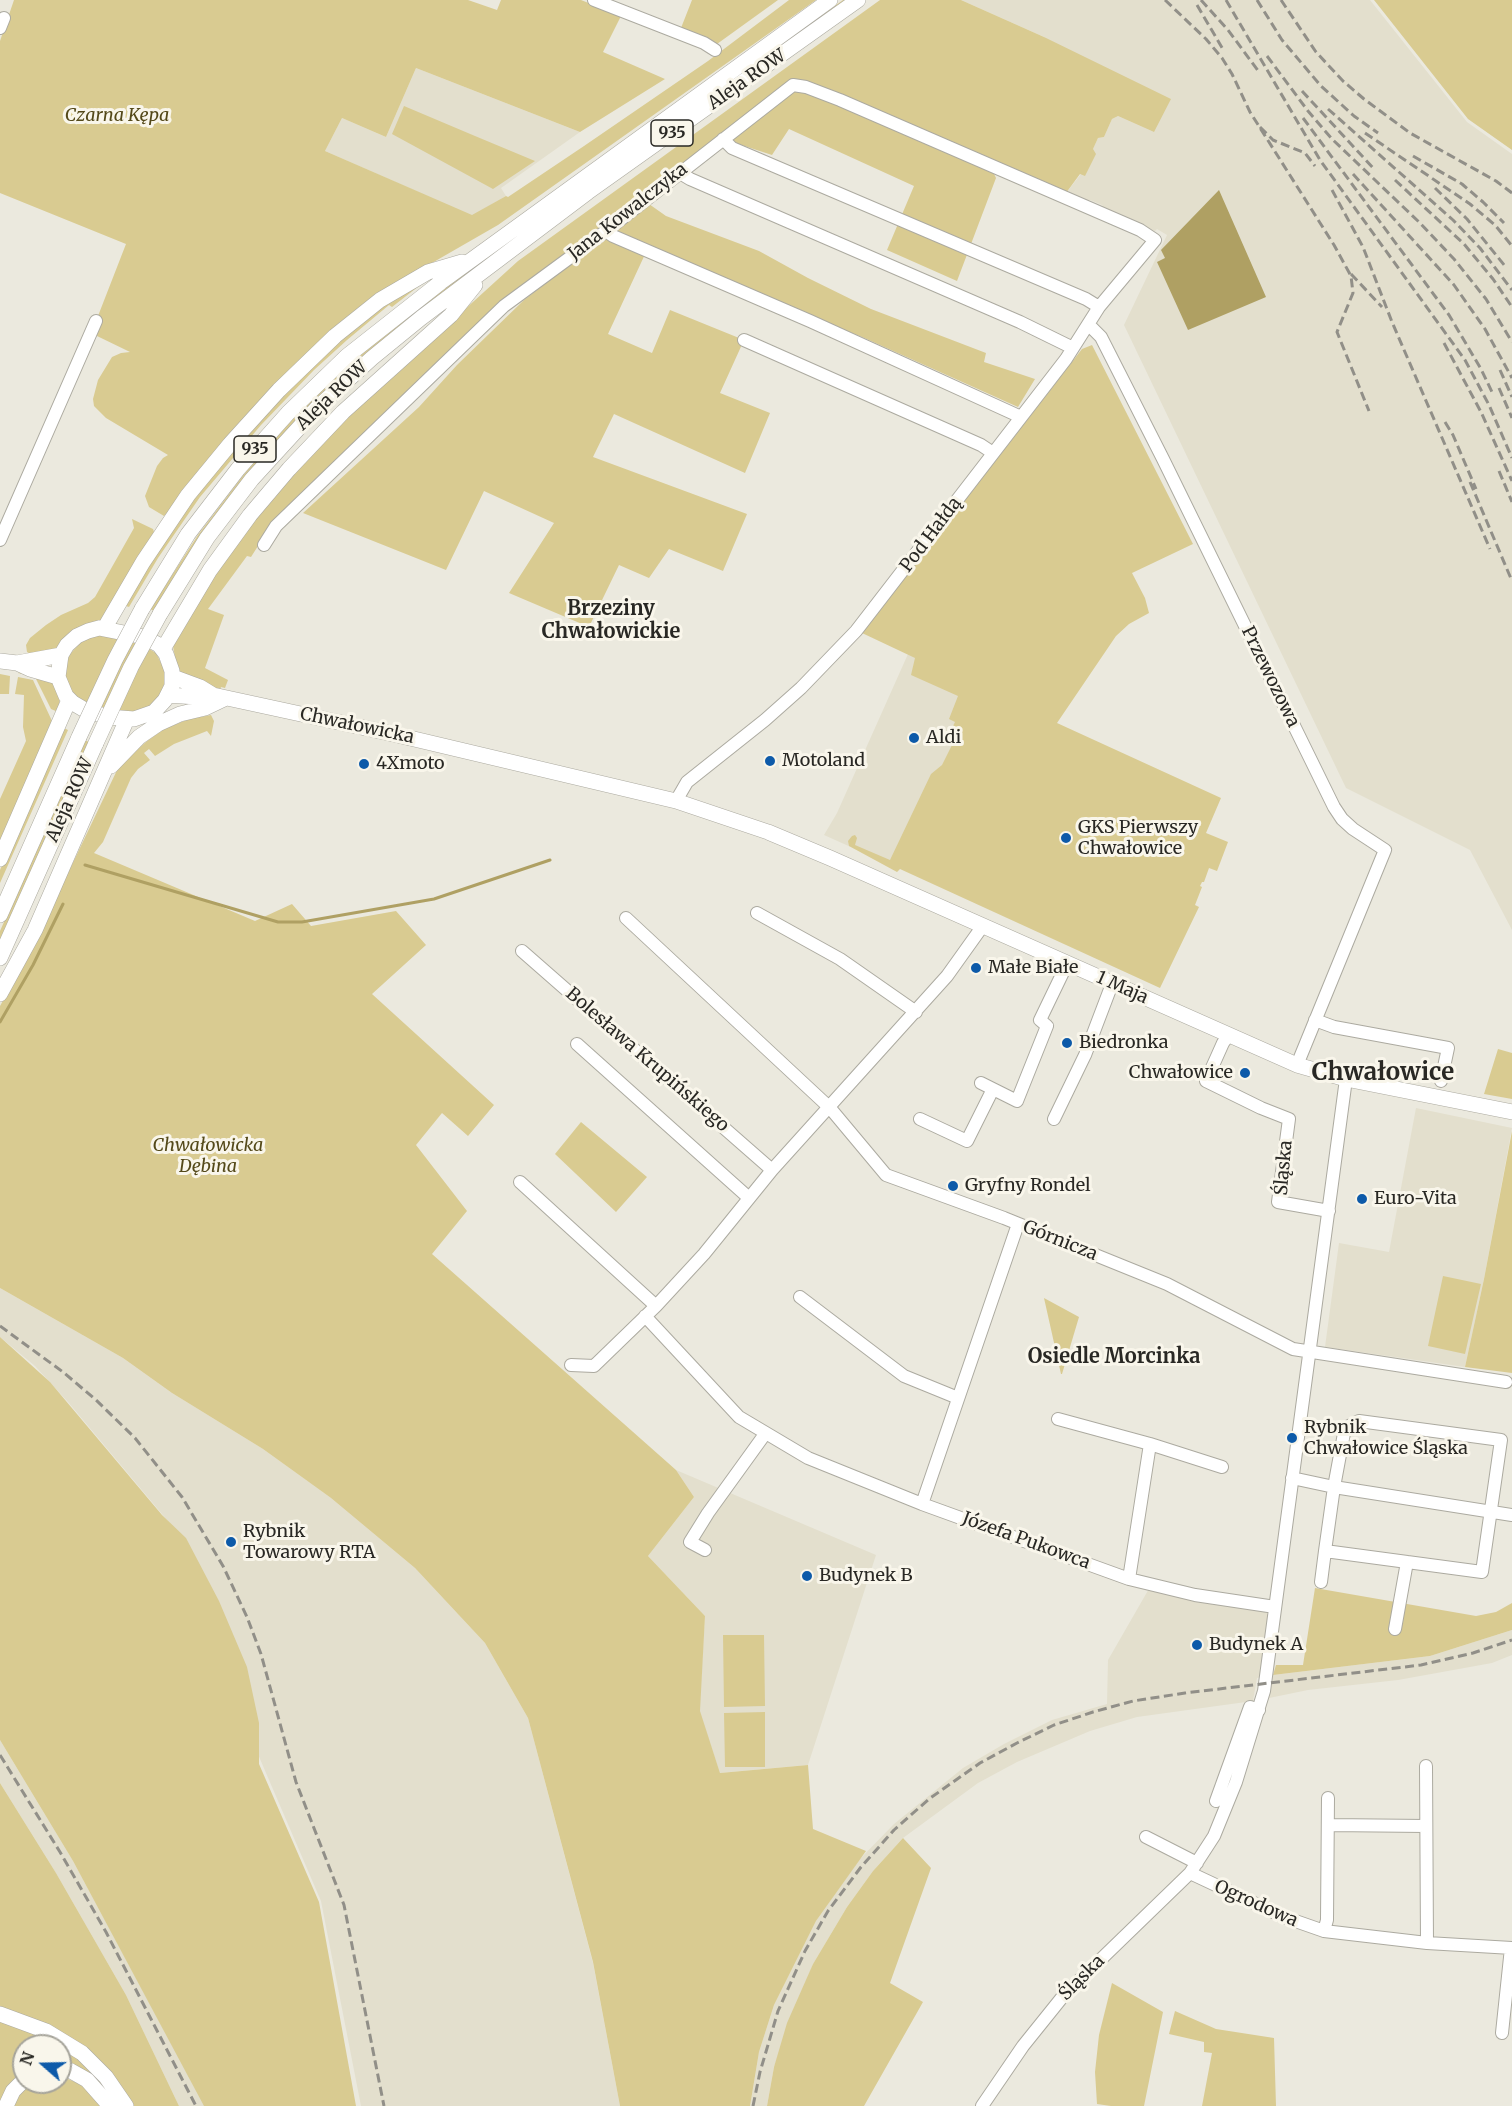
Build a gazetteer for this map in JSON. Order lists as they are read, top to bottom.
{
  "streets": {
    "main road": [
      "Aleja ROW",
      "935",
      "Chwałowicka",
      "1 Maja"
    ],
    "street": [
      "Jana Kowalczyka",
      "Pod Hałdą",
      "Przewozowa",
      "Bolesława Krupińskiego",
      "Śląska",
      "Górnicza",
      "Józefa Pukowca",
      "Ogrodowa"
    ]
  },
  "crossings": [
    ["Jana Kowalczyka", "Pod Hałdą"],
    ["Pod Hałdą", "Przewozowa"],
    ["Pod Hałdą", "Chwałowicka"],
    ["Pod Hałdą", "1 Maja"],
    ["Przewozowa", "1 Maja"],
    ["Chwałowicka", "1 Maja"],
    ["1 Maja", "Śląska"],
    ["Śląska", "Górnicza"],
    ["Śląska", "Józefa Pukowca"],
    ["Śląska", "Ogrodowa"]
  ],
  "districts": ["Brzeziny Chwałowickie", "Chwałowice", "Osiedle Morcinka"],
  "parks": ["Czarna Kępa", "Chwałowicka Dębina"],
  "places": [
    "Aldi",
    "Motoland",
    "4Xmoto",
    "GKS Pierwszy Chwałowice",
    "Małe Białe",
    "Biedronka",
    "Chwałowice",
    "Gryfny Rondel",
    "Euro-Vita",
    "Rybnik Chwałowice Śląska",
    "Rybnik Towarowy RTA",
    "Budynek B",
    "Budynek A"
  ],
  "north": "left"
}
